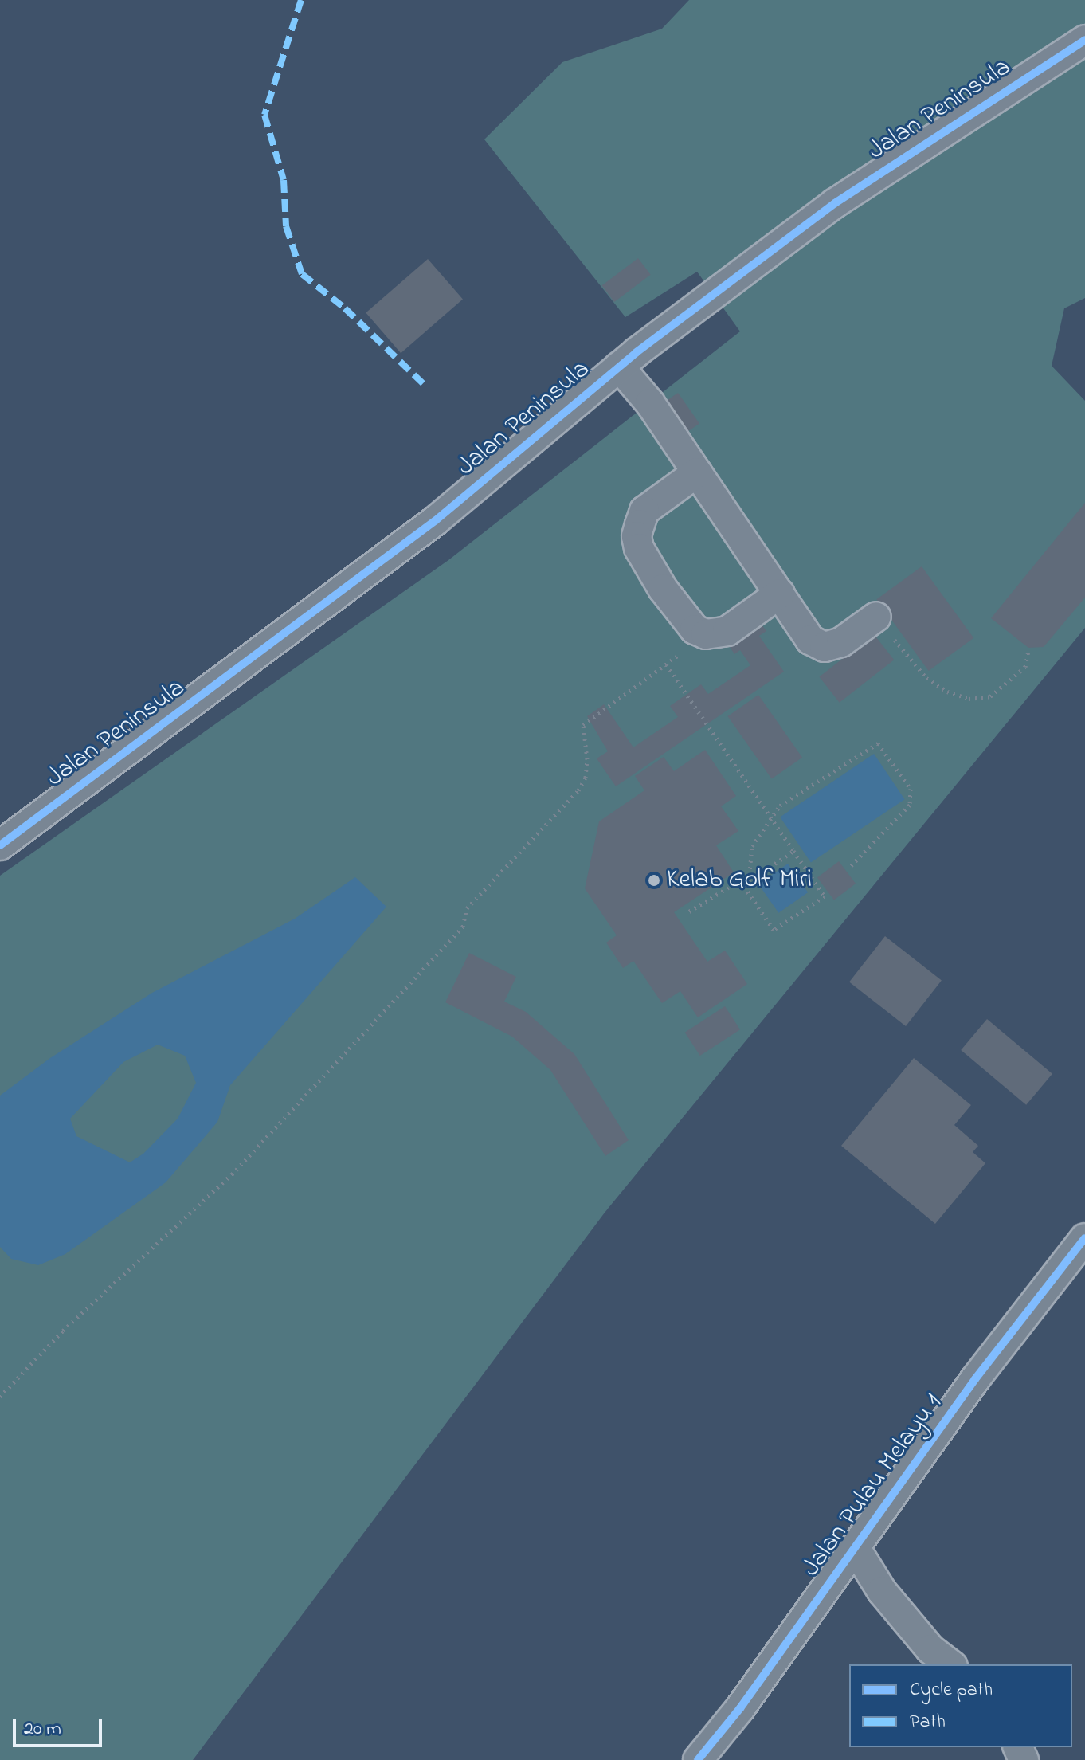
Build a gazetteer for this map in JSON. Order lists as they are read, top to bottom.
{
  "streets": {
    "street": ["Jalan Peninsula", "Jalan Pulau Melayu 1"]
  },
  "places": ["Kelab Golf Miri"],
  "legend": ["Cycle path", "Path"],
  "scale_bar": "20 m"
}
